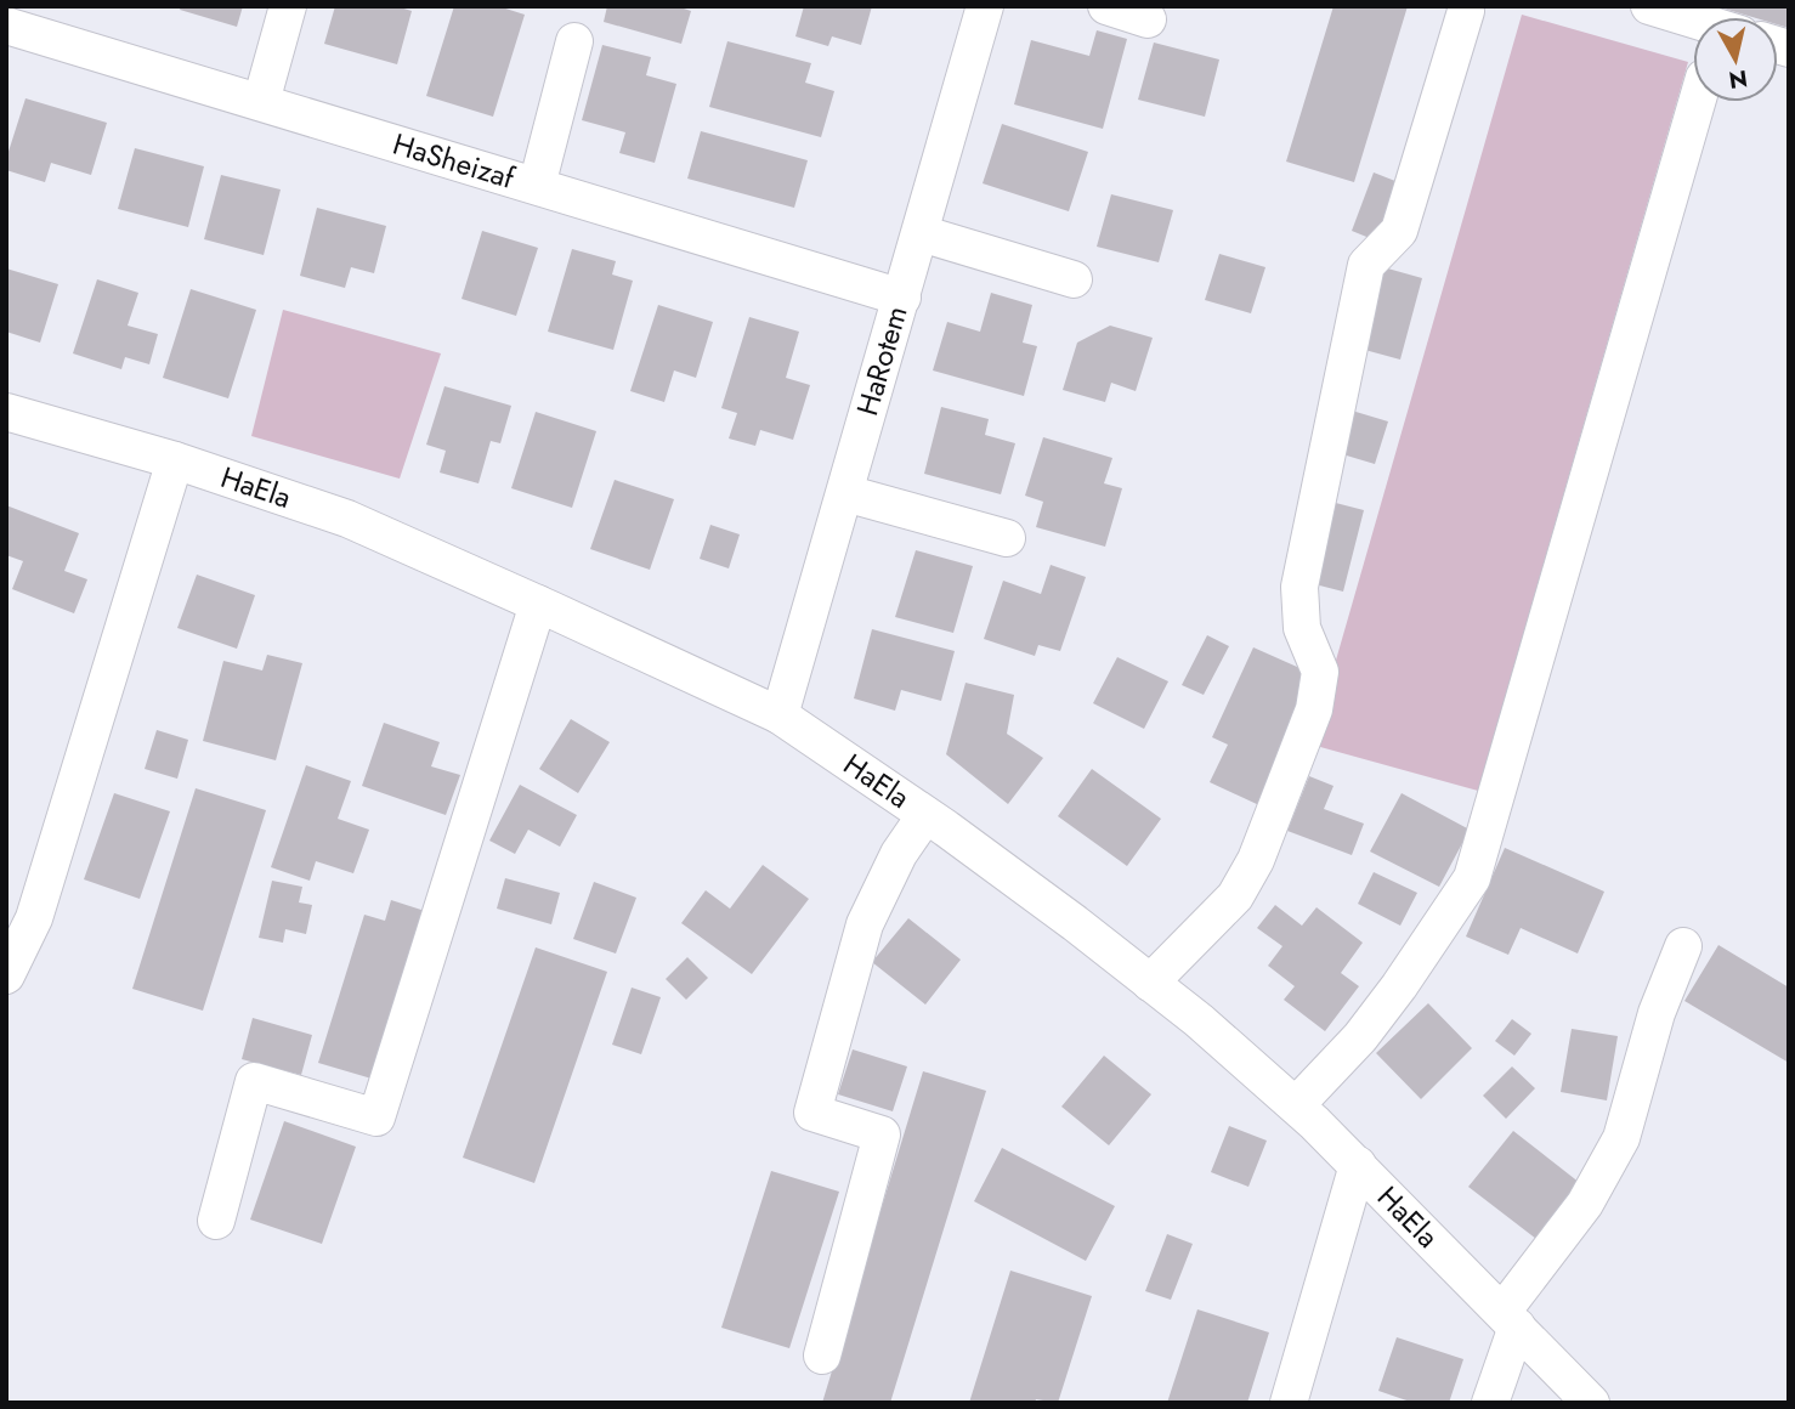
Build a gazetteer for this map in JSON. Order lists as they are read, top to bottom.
{
  "streets": {
    "street": ["HaSheizaf", "HaRotem", "HaEla"]
  },
  "crossings": [
    ["HaSheizaf", "HaRotem"],
    ["HaRotem", "HaEla"]
  ],
  "north": "bottom"
}
